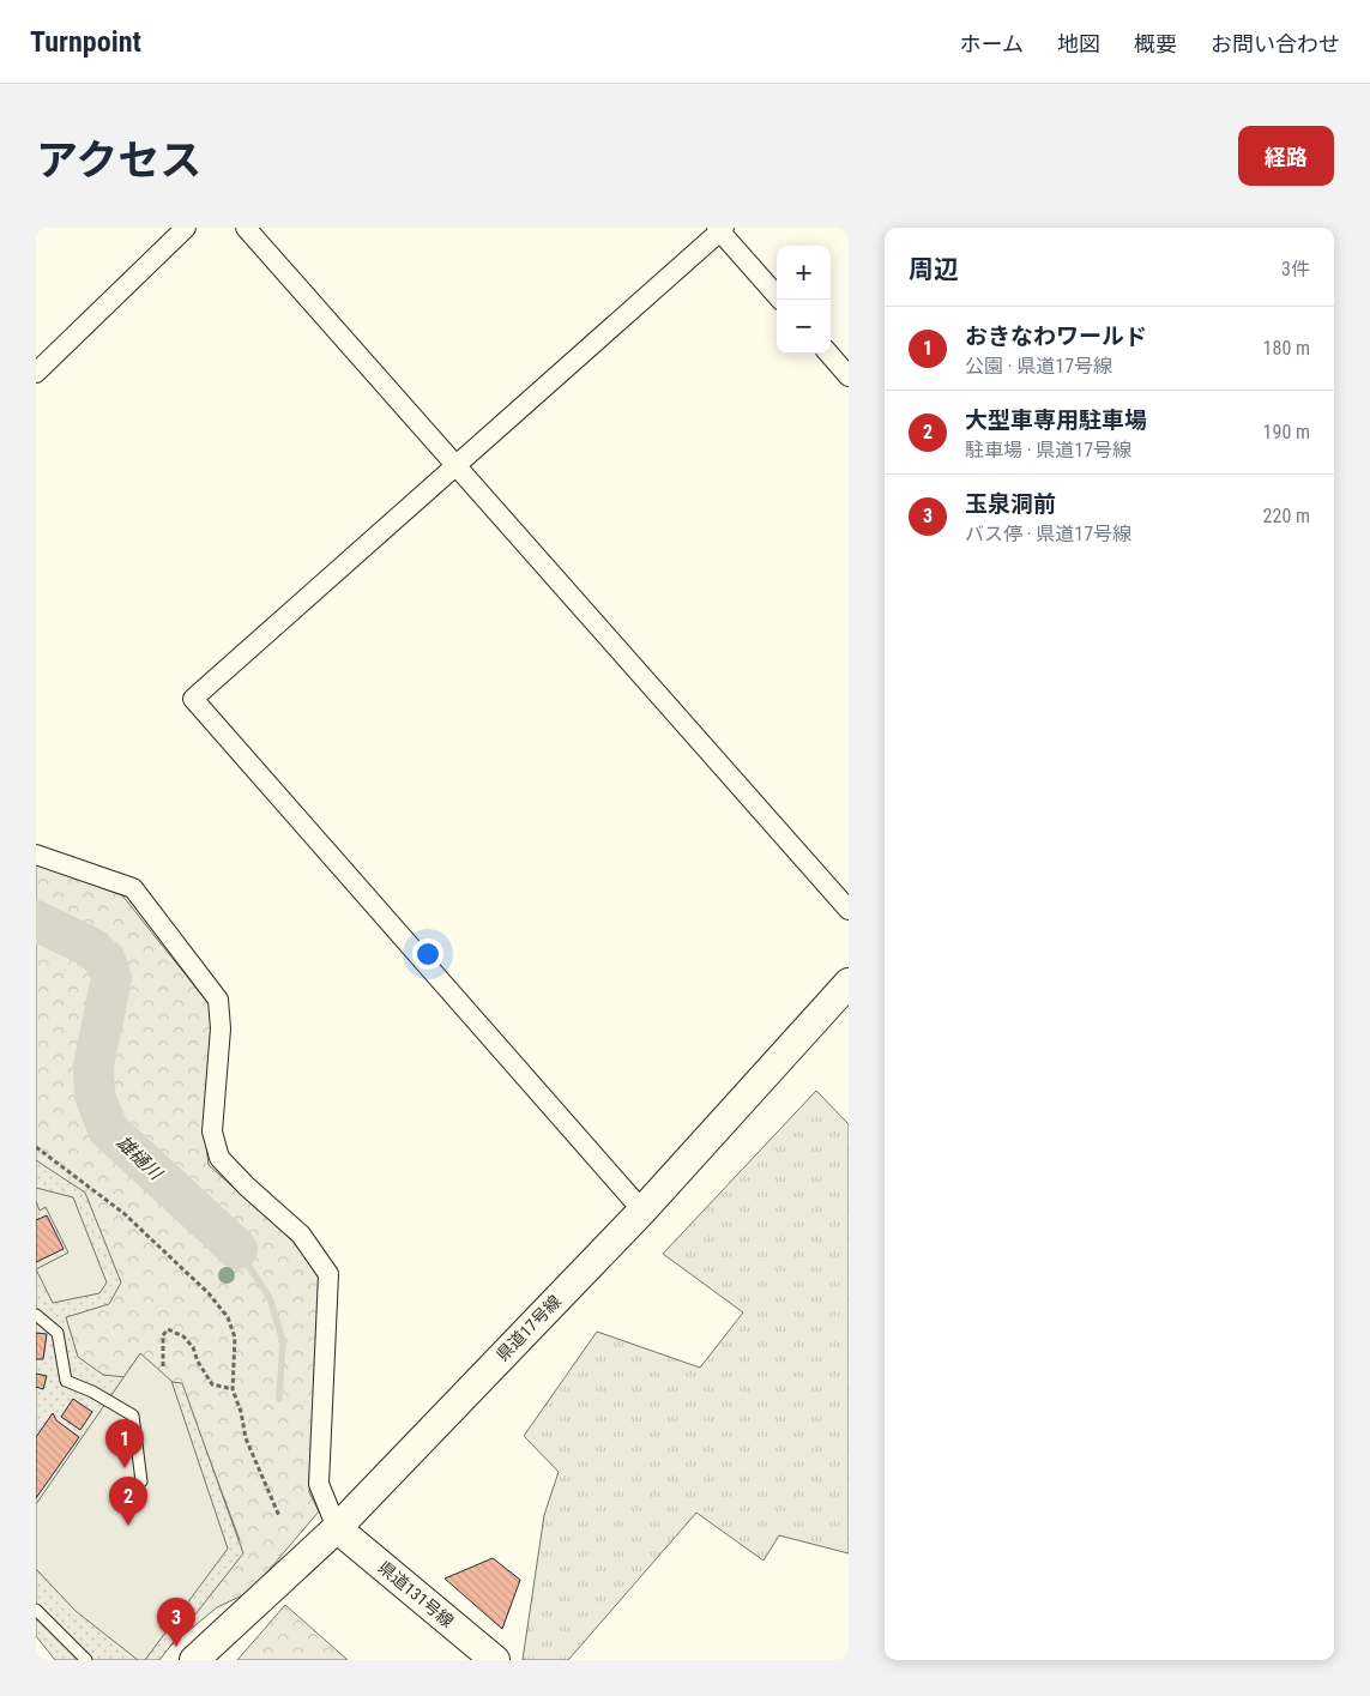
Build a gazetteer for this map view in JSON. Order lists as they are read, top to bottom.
{
  "streets": {
    "main road": ["県道17号線", "県道131号線"]
  },
  "crossings": [
    ["県道17号線", "県道131号線"]
  ],
  "water": ["雄樋川"],
  "page": {
    "header": "Turnpoint",
    "nav": [
      "ホーム",
      "地図",
      "概要",
      "お問い合わせ"
    ],
    "title": "アクセス",
    "buttons": "経路",
    "heading": ["周辺", "3件"],
    "map_buttons": ["+", "−"],
    "list": [
      {
        "mark": "1",
        "name": "おきなわワールド",
        "note": "公園 · 県道17号線",
        "value": "180 m"
      },
      {
        "mark": "2",
        "name": "大型車専用駐車場",
        "note": "駐車場 · 県道17号線",
        "value": "190 m"
      },
      {
        "mark": "3",
        "name": "玉泉洞前",
        "note": "バス停 · 県道17号線",
        "value": "220 m"
      }
    ],
    "pins": ["1", "2", "3"]
  }
}
